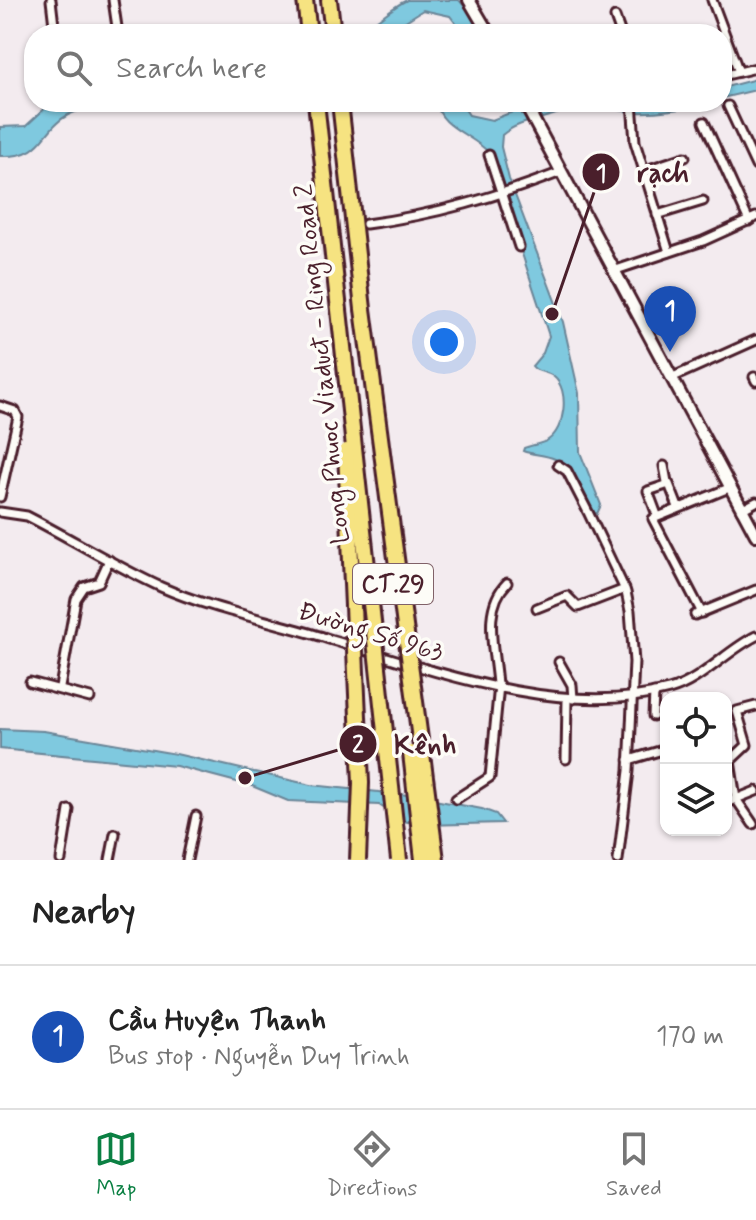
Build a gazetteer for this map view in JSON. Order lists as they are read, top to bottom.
{
  "streets": {
    "highway": ["Long Phuoc Viaduct - Ring Road 2", "CT.29"],
    "street": ["Đường Số 963"]
  },
  "places": ["rạch", "Kênh"],
  "page": {
    "search": "Search here",
    "pins": "1",
    "heading": "Nearby",
    "list": [
      {
        "mark": "1",
        "name": "Cầu Huyện Thanh",
        "note": "Bus stop · Nguyễn Duy Trinh",
        "value": "170 m"
      }
    ],
    "nav": ["Map", "Directions", "Saved"]
  }
}
